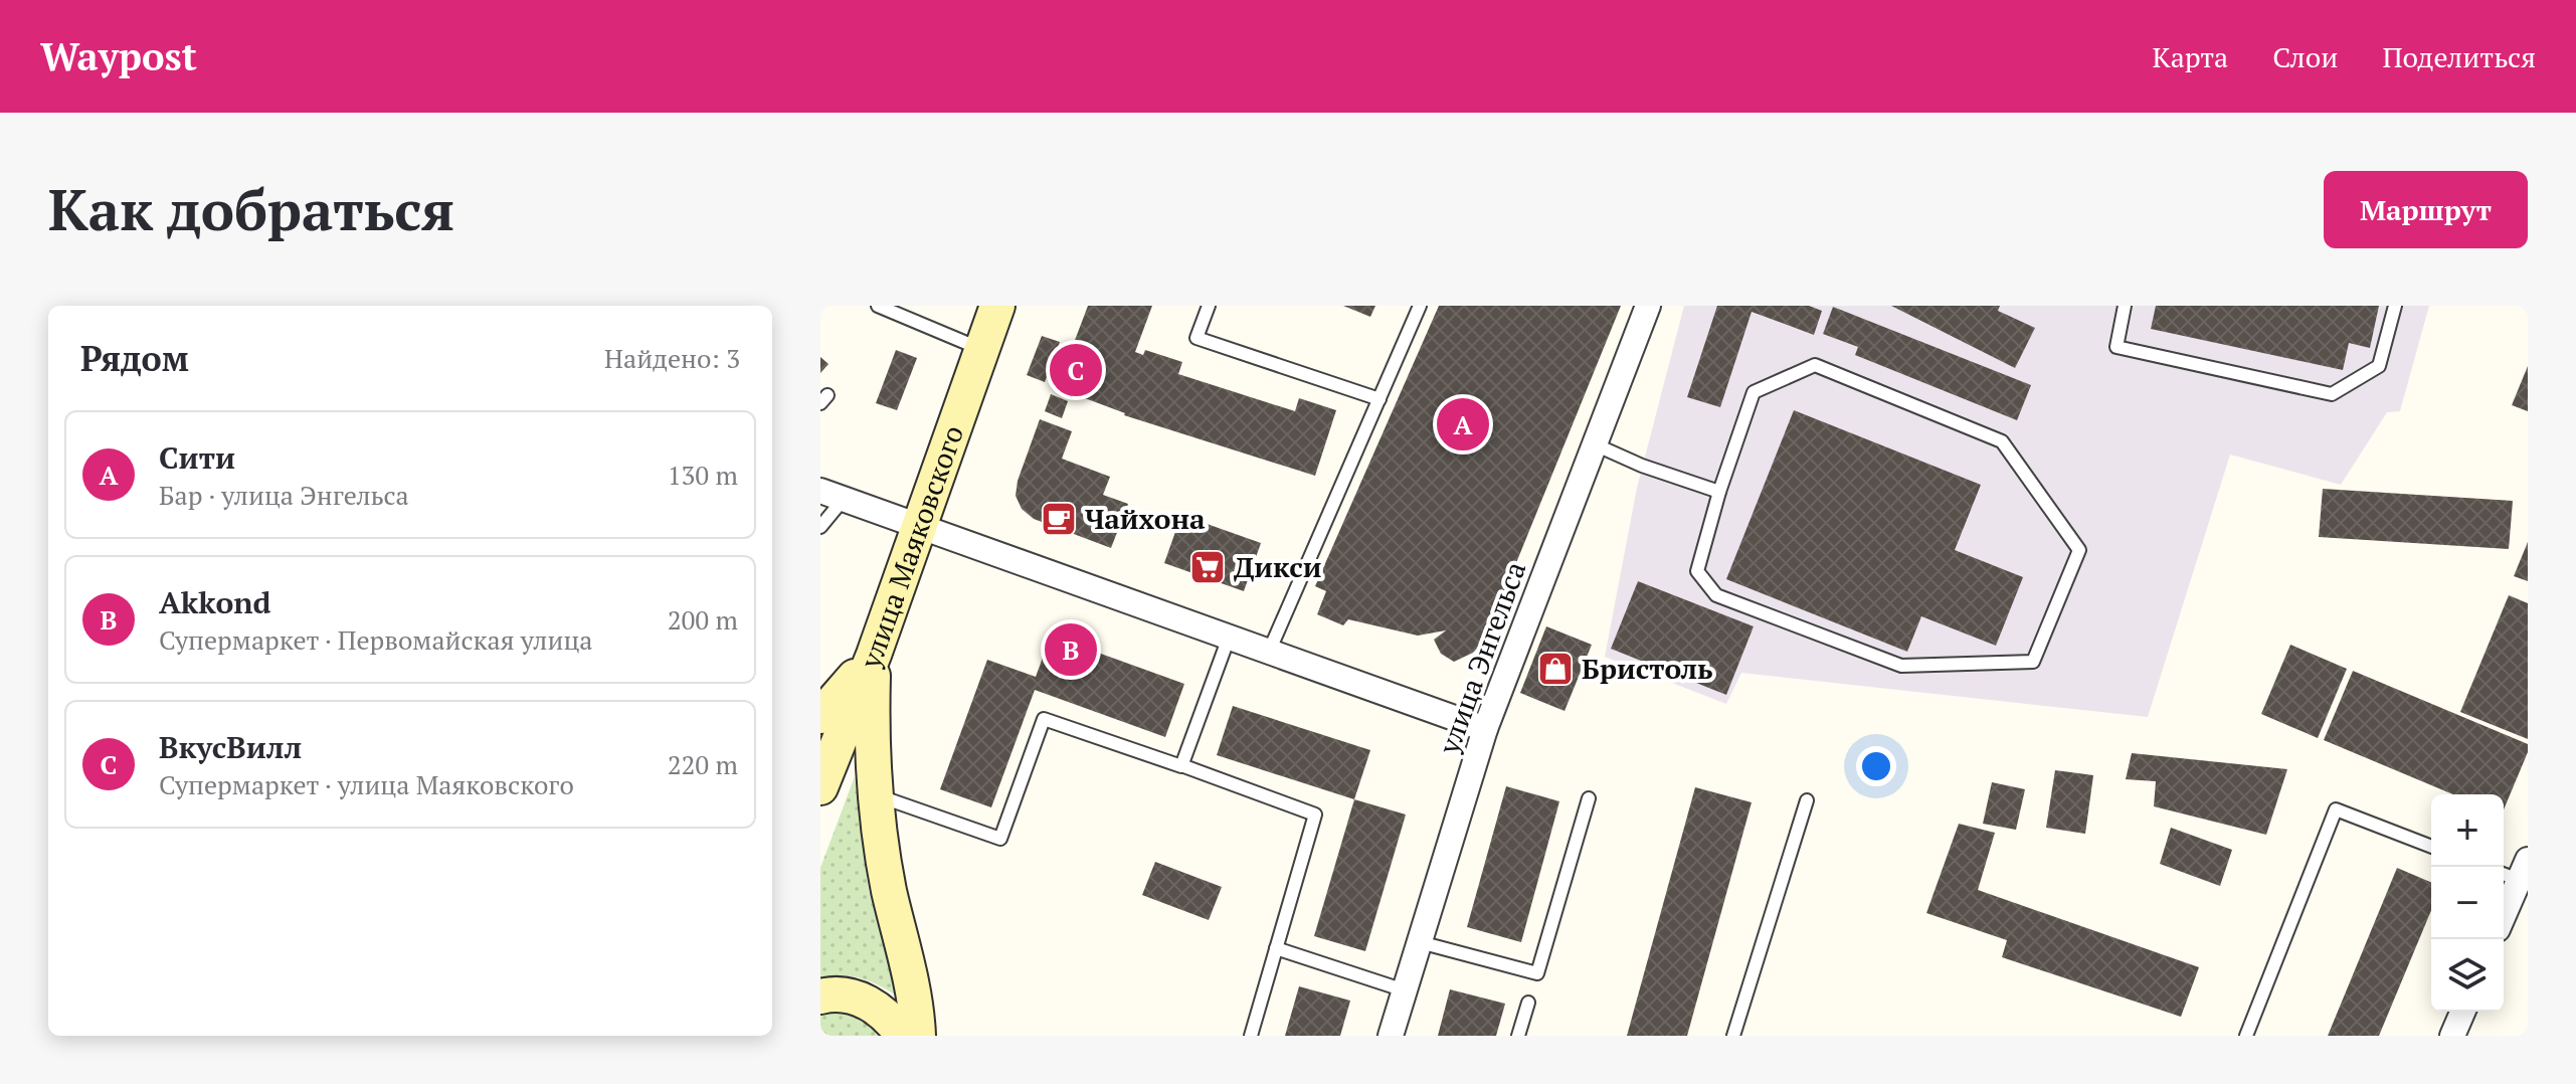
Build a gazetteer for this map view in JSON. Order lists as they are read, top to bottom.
{
  "streets": {
    "street": ["улица Маяковского", "улица Энгельса"]
  },
  "places": {
    "cafe": ["Чайхона"],
    "supermarket": ["Дикси"],
    "shop": ["Бристоль"]
  },
  "page": {
    "header": "Waypost",
    "nav": ["Карта", "Слои", "Поделиться"],
    "buttons": "Маршрут",
    "title": "Как добраться",
    "heading": ["Рядом", "Найдено: 3"],
    "pins": ["C", "A", "B"],
    "list": [
      {
        "mark": "A",
        "name": "Сити",
        "note": "Бар · улица Энгельса",
        "value": "130 m"
      },
      {
        "mark": "B",
        "name": "Akkond",
        "note": "Супермаркет · Первомайская улица",
        "value": "200 m"
      },
      {
        "mark": "C",
        "name": "ВкусВилл",
        "note": "Супермаркет · улица Маяковского",
        "value": "220 m"
      }
    ],
    "map_buttons": ["+", "−"]
  }
}
